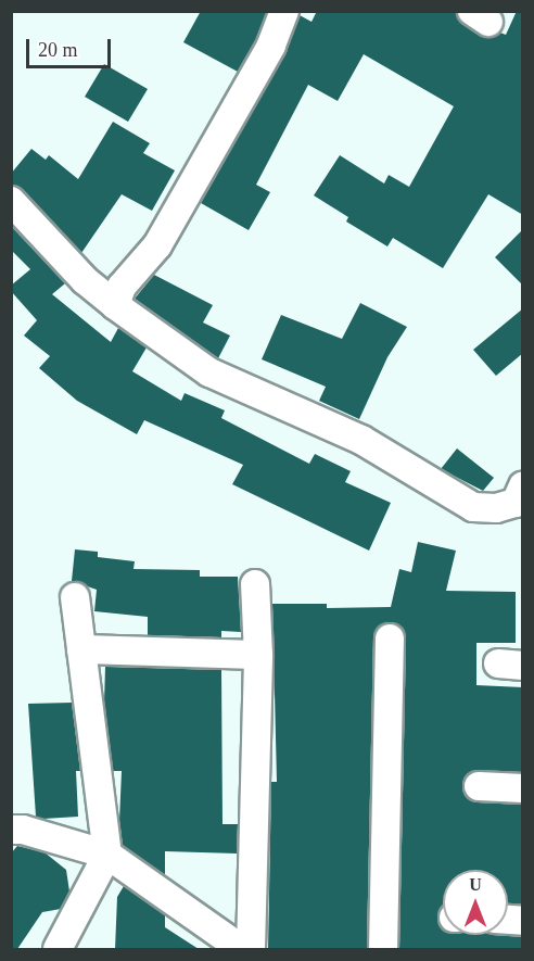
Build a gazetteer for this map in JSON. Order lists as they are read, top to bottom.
{
  "scale_bar": "20 m",
  "north": "top"
}
